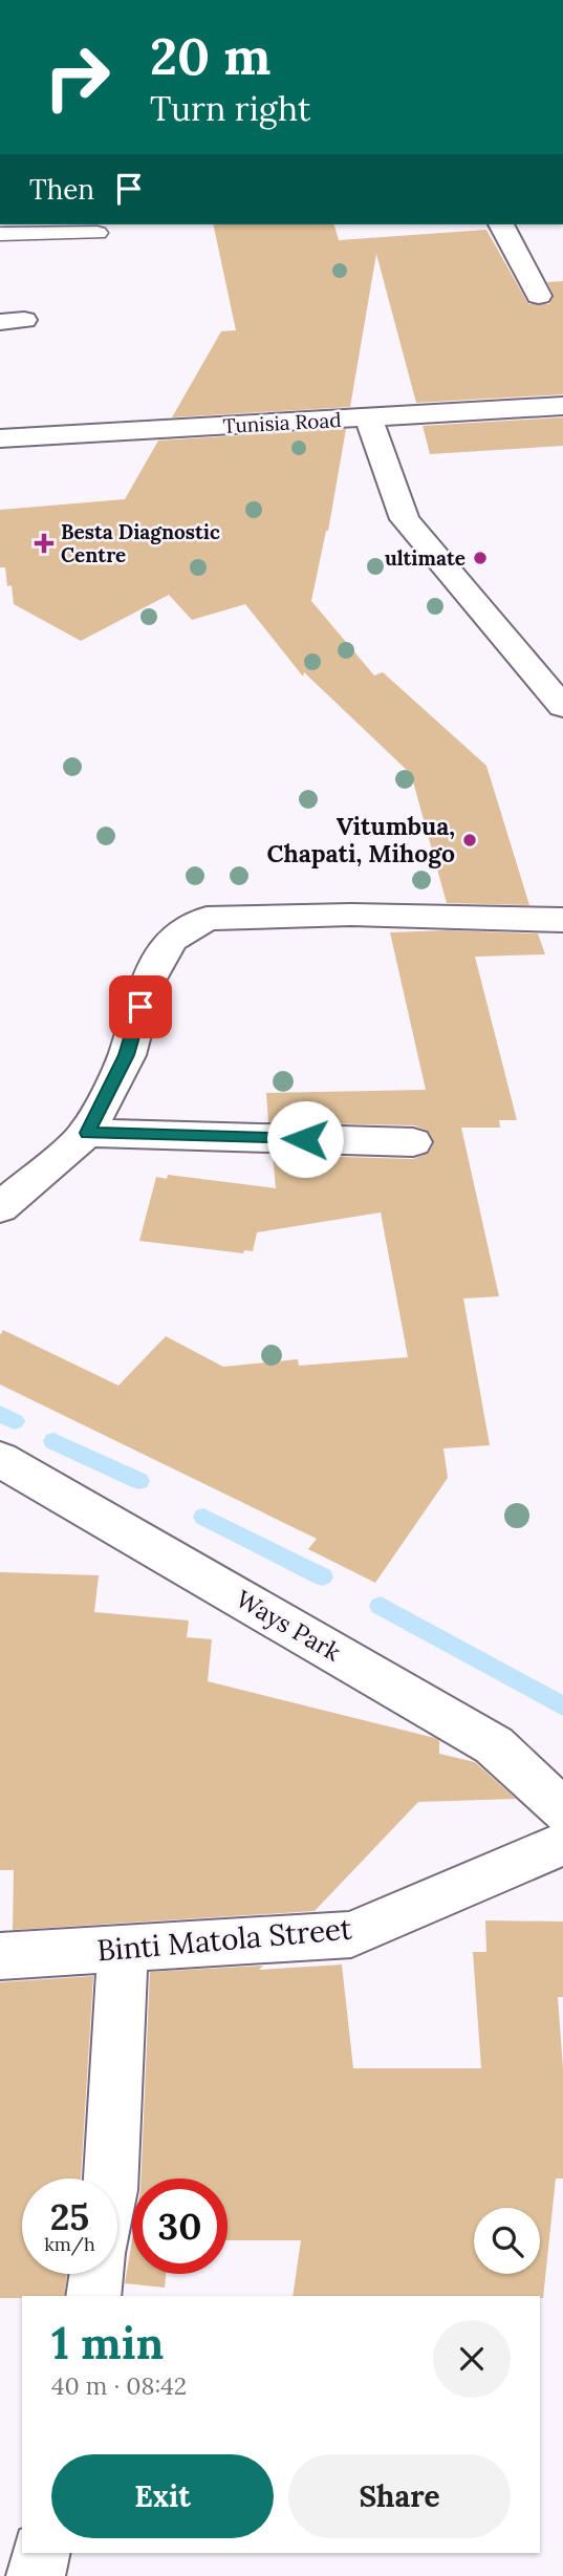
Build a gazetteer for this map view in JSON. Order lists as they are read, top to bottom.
{
  "streets": {
    "street": ["Tunisia Road", "Ways Park", "Binti Matola Street"]
  },
  "places": {
    "health": ["Besta Diagnostic Centre"],
    "other": ["ultimate", "Vitumbua, Chapati, Mihogo"]
  },
  "page": {
    "turn": ["20 m", "Turn right"],
    "then": "Then",
    "speed": "25 km/h",
    "limit": "30",
    "heading": ["1 min", "40 m · 08:42"],
    "buttons": ["Exit", "Share"]
  }
}
